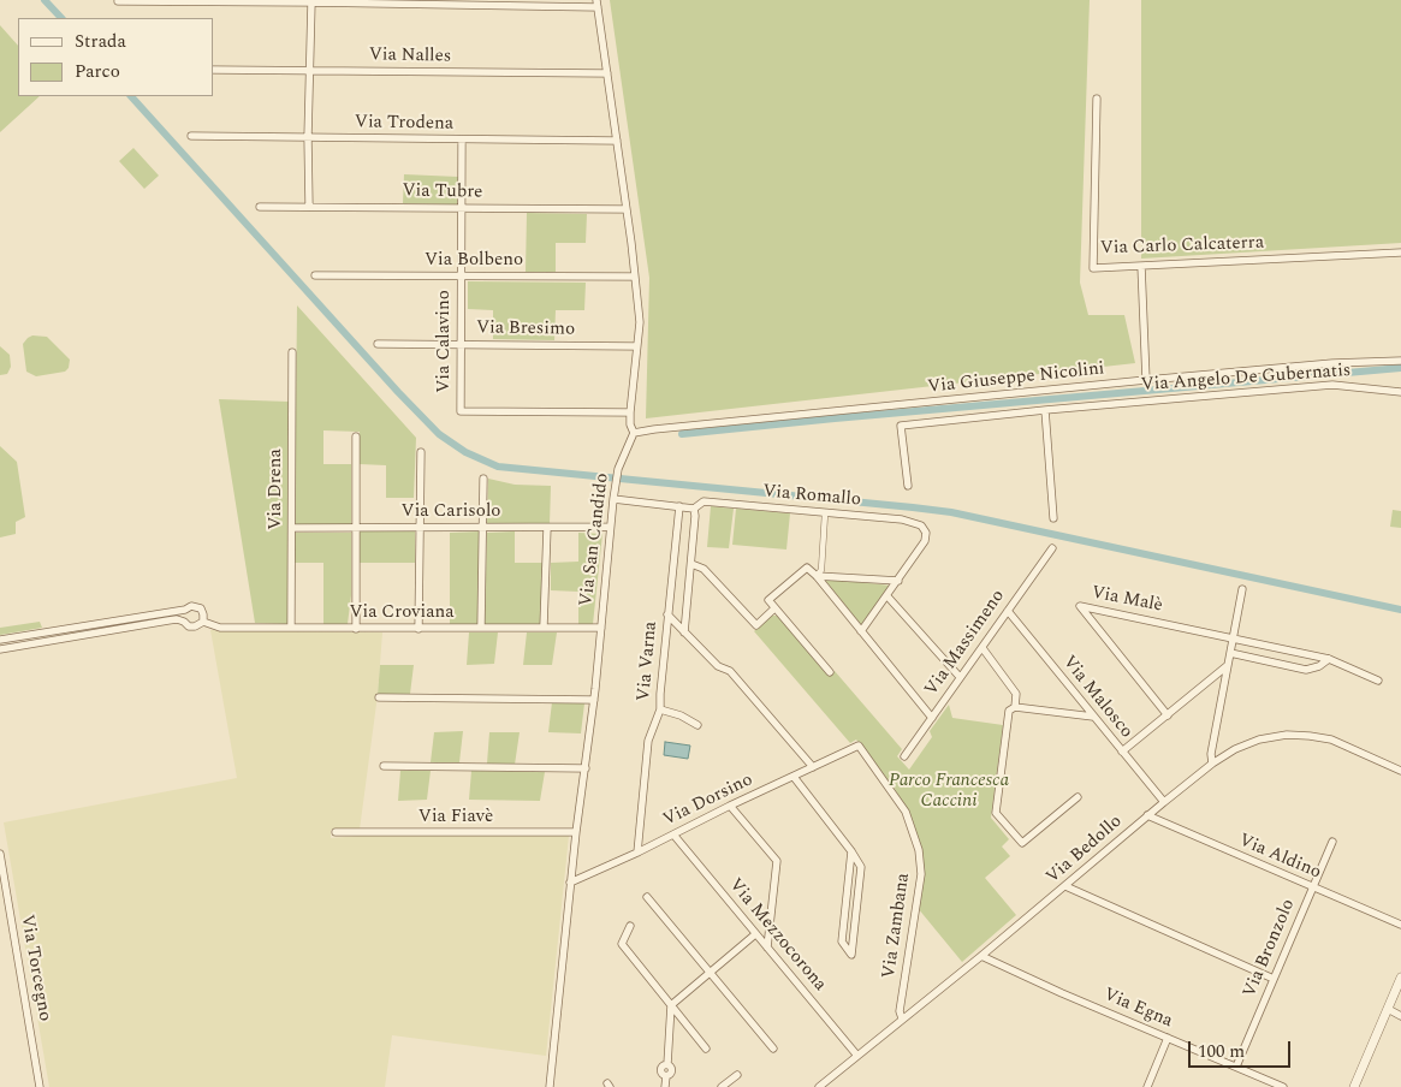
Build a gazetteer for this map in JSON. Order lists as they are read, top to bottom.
{
  "streets": {
    "street": [
      "Via Nalles",
      "Via Trodena",
      "Via Tubre",
      "Via Carlo Calcaterra",
      "Via Bolbeno",
      "Via Bresimo",
      "Via Calavino",
      "Via Giuseppe Nicolini",
      "Via Angelo De Gubernatis",
      "Via Drena",
      "Via Romallo",
      "Via Carisolo",
      "Via San Candido",
      "Via Malè",
      "Via Croviana",
      "Via Massimeno",
      "Via Varna",
      "Via Malosco",
      "Via Dorsino",
      "Via Fiavè",
      "Via Bedollo",
      "Via Aldino",
      "Via Zambana",
      "Via Mezzocorona",
      "Via Bronzolo",
      "Via Torcegno",
      "Via Egna"
    ]
  },
  "crossings": [
    ["Via Trodena", "Via Calavino"],
    ["Via Tubre", "Via Calavino"],
    ["Via Bolbeno", "Via Calavino"],
    ["Via Bresimo", "Via Calavino"],
    ["Via Giuseppe Nicolini", "Via San Candido"],
    ["Via Drena", "Via Carisolo"],
    ["Via Drena", "Via Croviana"],
    ["Via Carisolo", "Via San Candido"],
    ["Via San Candido", "Via Croviana"],
    ["Via San Candido", "Via Dorsino"],
    ["Via San Candido", "Via Fiavè"],
    ["Via Massimeno", "Via Malosco"],
    ["Via Varna", "Via Dorsino"],
    ["Via Malosco", "Via Bedollo"],
    ["Via Dorsino", "Via Zambana"],
    ["Via Dorsino", "Via Mezzocorona"],
    ["Via Bedollo", "Via Aldino"],
    ["Via Bedollo", "Via Zambana"],
    ["Via Bedollo", "Via Mezzocorona"],
    ["Via Bedollo", "Via Egna"],
    ["Via Aldino", "Via Bronzolo"],
    ["Via Bronzolo", "Via Egna"]
  ],
  "parks": ["Parco Francesca Caccini"],
  "legend": ["Strada", "Parco"],
  "scale_bar": "100 m"
}
